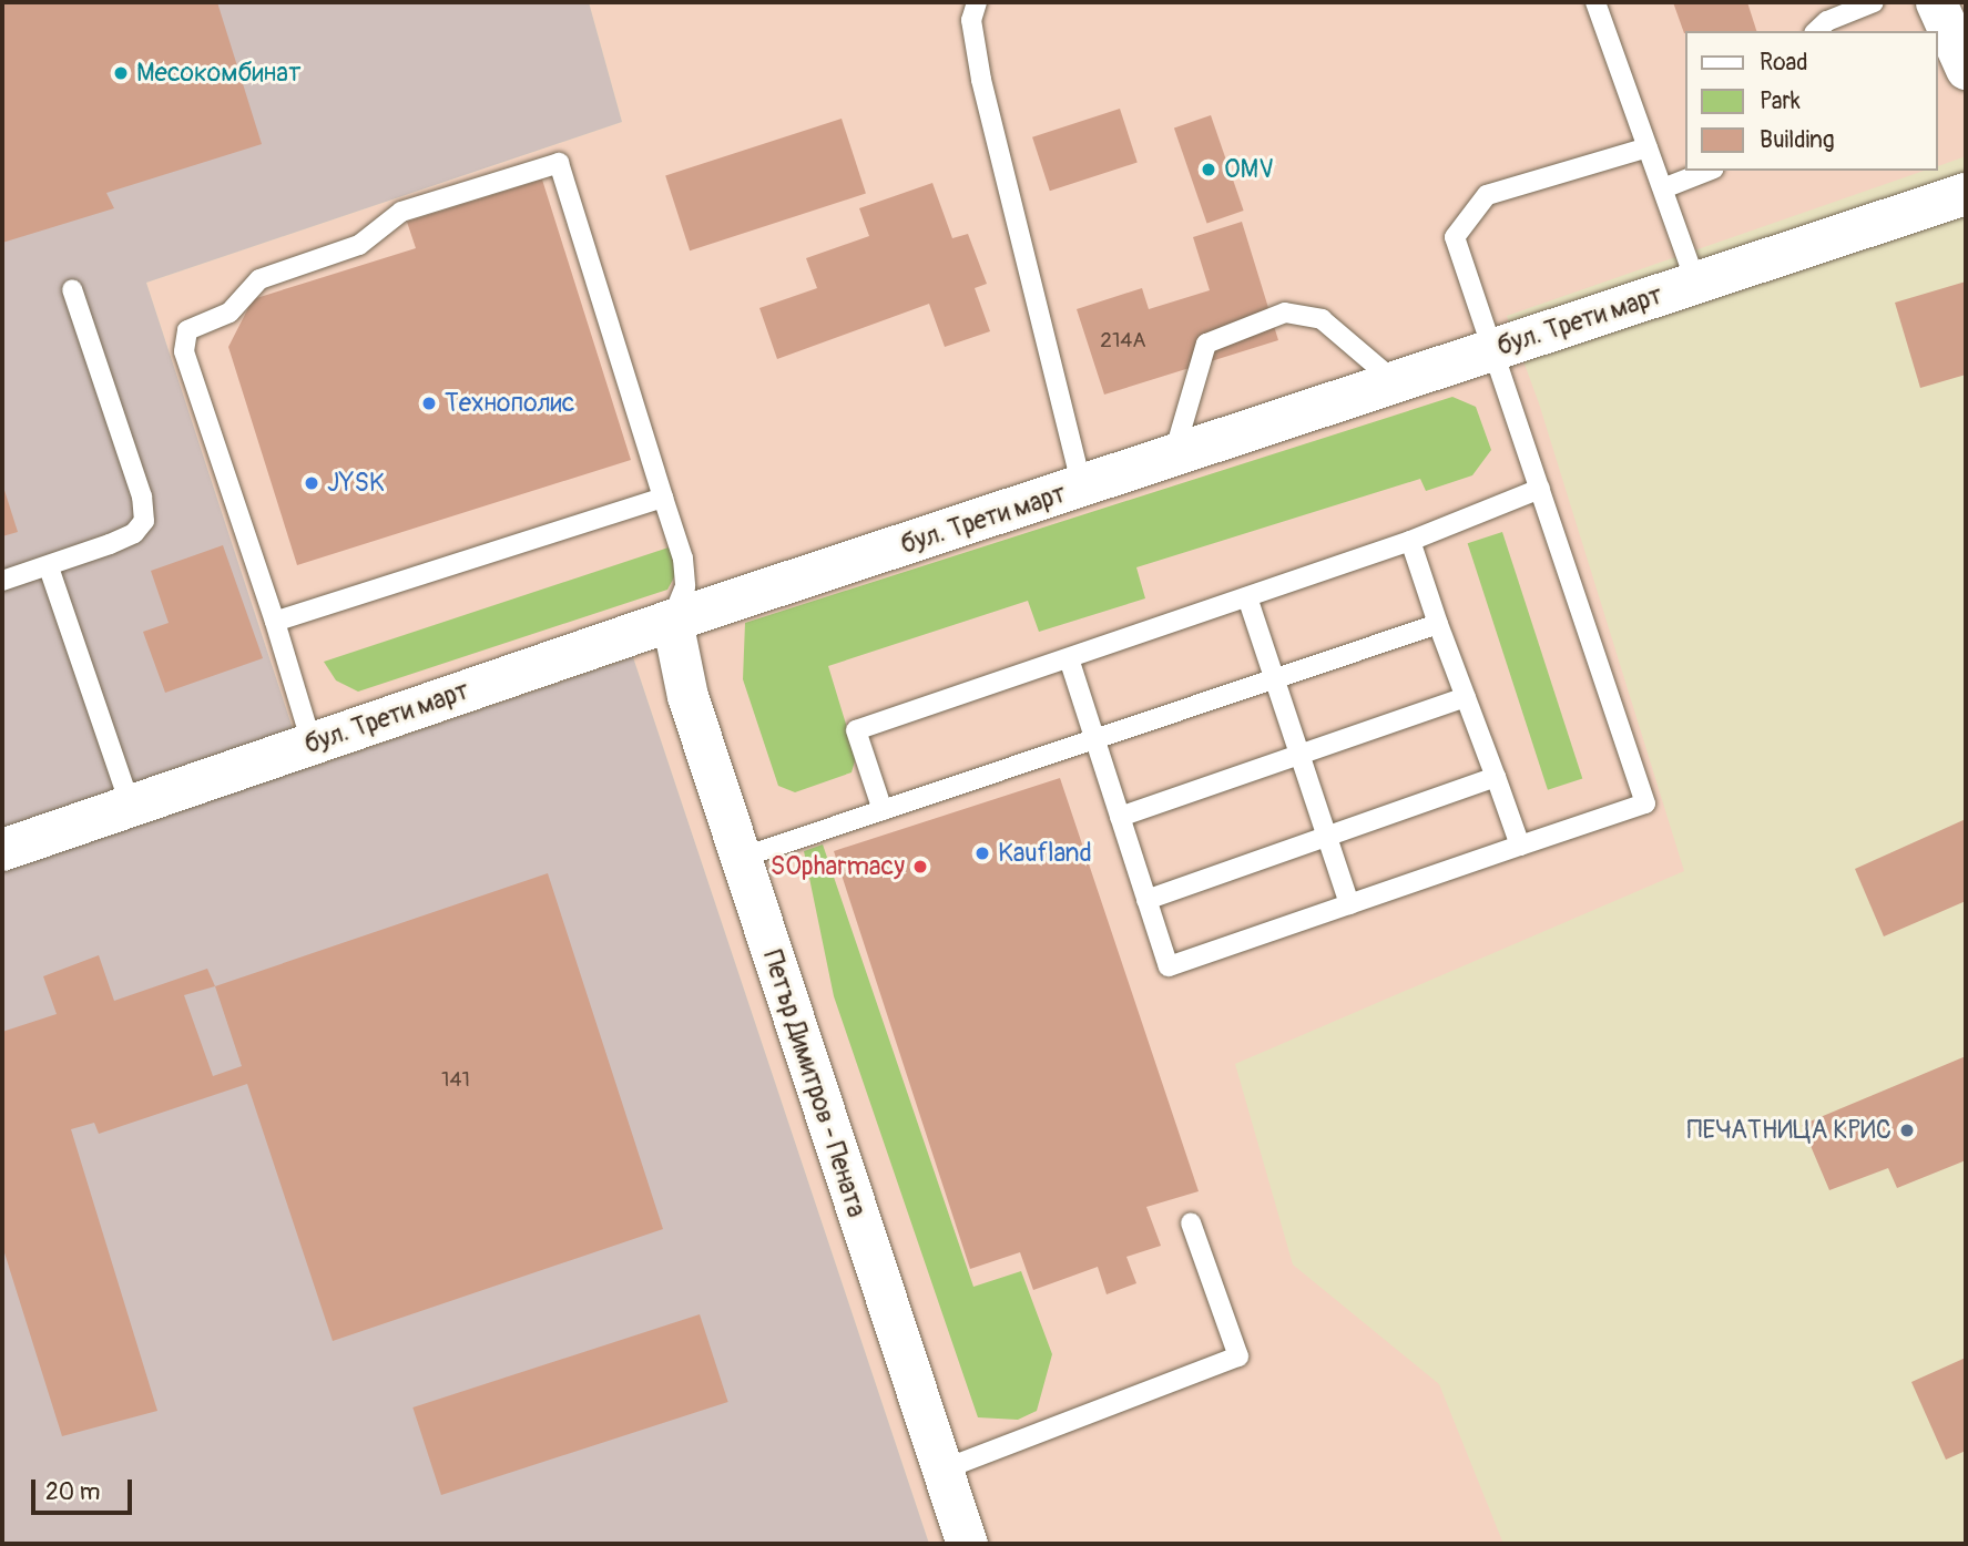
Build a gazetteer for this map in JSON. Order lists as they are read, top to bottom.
{
  "streets": {
    "main road": ["бул. Трети март"],
    "street": ["Петър Димитров - Пената"]
  },
  "crossings": [
    ["бул. Трети март", "Петър Димитров - Пената"]
  ],
  "places": [
    "Месокомбинат",
    "OMV",
    "Технополис",
    "JYSK",
    "Kaufland",
    "SOpharmacy",
    "ПЕЧАТНИЦА КРИС"
  ],
  "house_numbers": ["214А", "141"],
  "legend": ["Road", "Park", "Building"],
  "scale_bar": "20 m"
}
